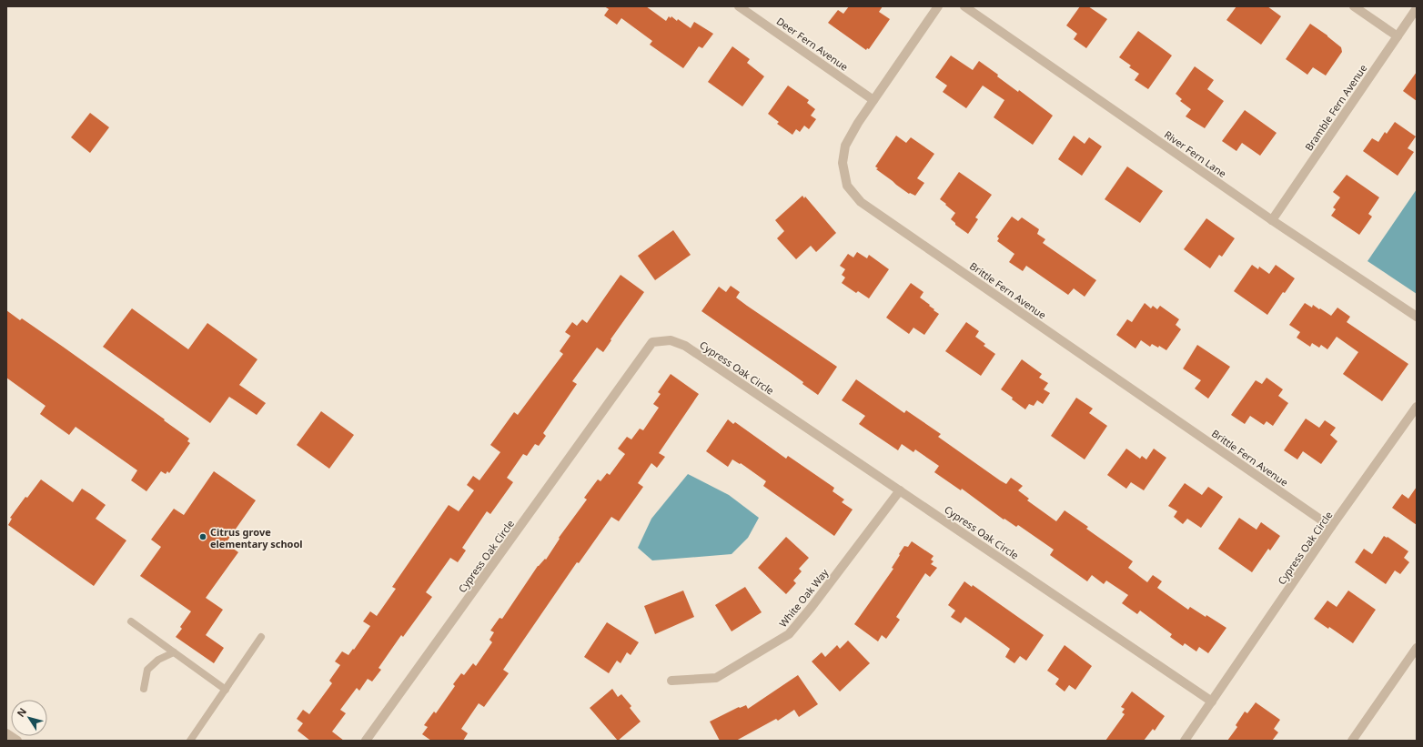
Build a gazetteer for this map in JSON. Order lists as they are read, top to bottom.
{
  "streets": {
    "street": [
      "Deer Fern Avenue",
      "Bramble Fern Avenue",
      "River Fern Lane",
      "Brittle Fern Avenue",
      "Cypress Oak Circle",
      "White Oak Way"
    ]
  },
  "crossings": [
    ["Deer Fern Avenue", "Brittle Fern Avenue"],
    ["Bramble Fern Avenue", "River Fern Lane"],
    ["Brittle Fern Avenue", "Cypress Oak Circle"],
    ["Cypress Oak Circle", "White Oak Way"]
  ],
  "places": ["Citrus grove elementary school"],
  "north": "top left"
}
